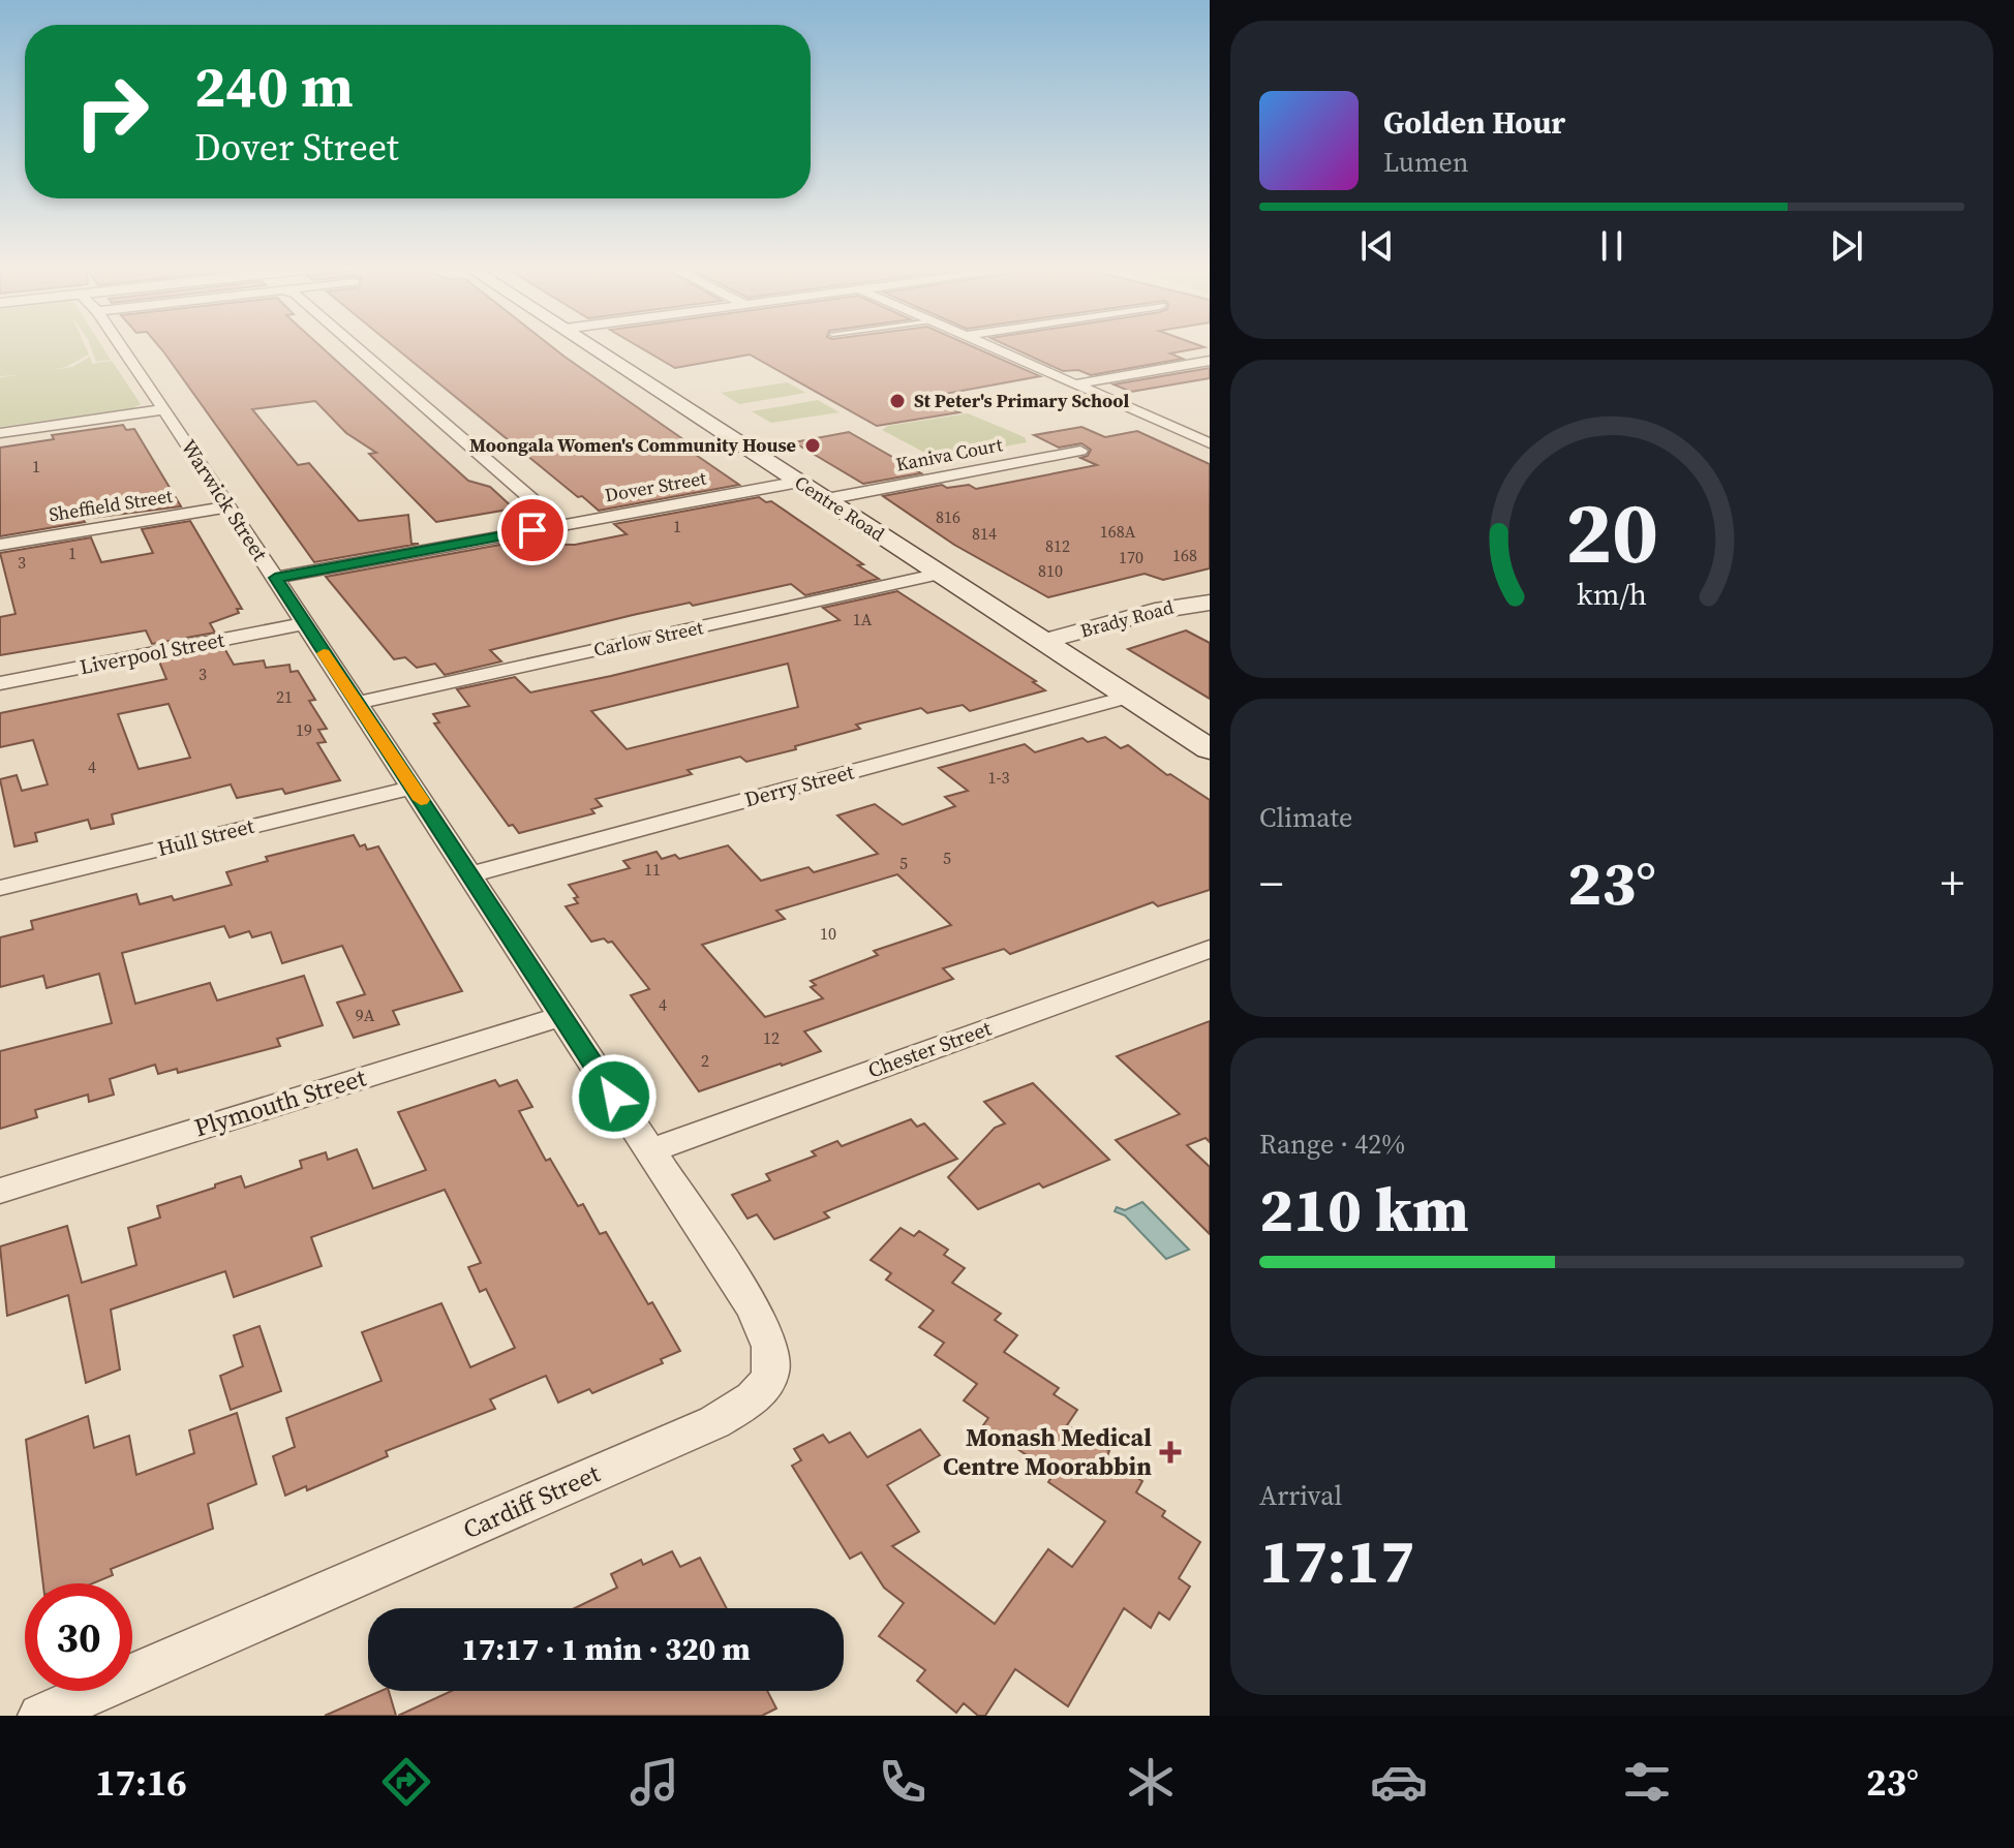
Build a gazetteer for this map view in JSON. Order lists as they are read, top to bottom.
{
  "streets": {
    "main road": ["Centre Road"],
    "street": [
      "Kaniva Court",
      "Dover Street",
      "Warwick Street",
      "Sheffield Street",
      "Brady Road",
      "Carlow Street",
      "Liverpool Street",
      "Derry Street",
      "Hull Street",
      "Chester Street",
      "Plymouth Street",
      "Cardiff Street"
    ]
  },
  "crossings": [
    ["Kaniva Court", "Centre Road"],
    ["Dover Street", "Warwick Street"],
    ["Dover Street", "Centre Road"],
    ["Warwick Street", "Sheffield Street"],
    ["Warwick Street", "Carlow Street"],
    ["Warwick Street", "Liverpool Street"],
    ["Warwick Street", "Derry Street"],
    ["Warwick Street", "Hull Street"],
    ["Warwick Street", "Chester Street"],
    ["Warwick Street", "Plymouth Street"],
    ["Warwick Street", "Cardiff Street"],
    ["Centre Road", "Brady Road"],
    ["Centre Road", "Carlow Street"],
    ["Centre Road", "Derry Street"],
    ["Chester Street", "Cardiff Street"]
  ],
  "places": {
    "other": ["St Peter's Primary School", "Moongala Women's Community House"],
    "health": ["Monash Medical Centre Moorabbin"]
  },
  "house_numbers": [
    "1",
    "816",
    "1",
    "168A",
    "814",
    "812",
    "1",
    "168",
    "170",
    "3",
    "810",
    "1A",
    "3",
    "21",
    "19",
    "4",
    "1-3",
    "5",
    "5",
    "11",
    "10",
    "4",
    "9A",
    "12",
    "2"
  ],
  "page": {
    "turn": ["240 m", "Dover Street"],
    "song": ["Golden Hour", "Lumen"],
    "tile": [
      "Climate",
      ["Range · 42%", "210 km"],
      ["Arrival", "17:17"]
    ],
    "heat": ["−", "23°", "+"],
    "limit": "30",
    "trip": "17:17 · 1 min · 320 m",
    "tabs": ["17:16", "23°"],
    "gauge": ["20", "km/h"]
  }
}
